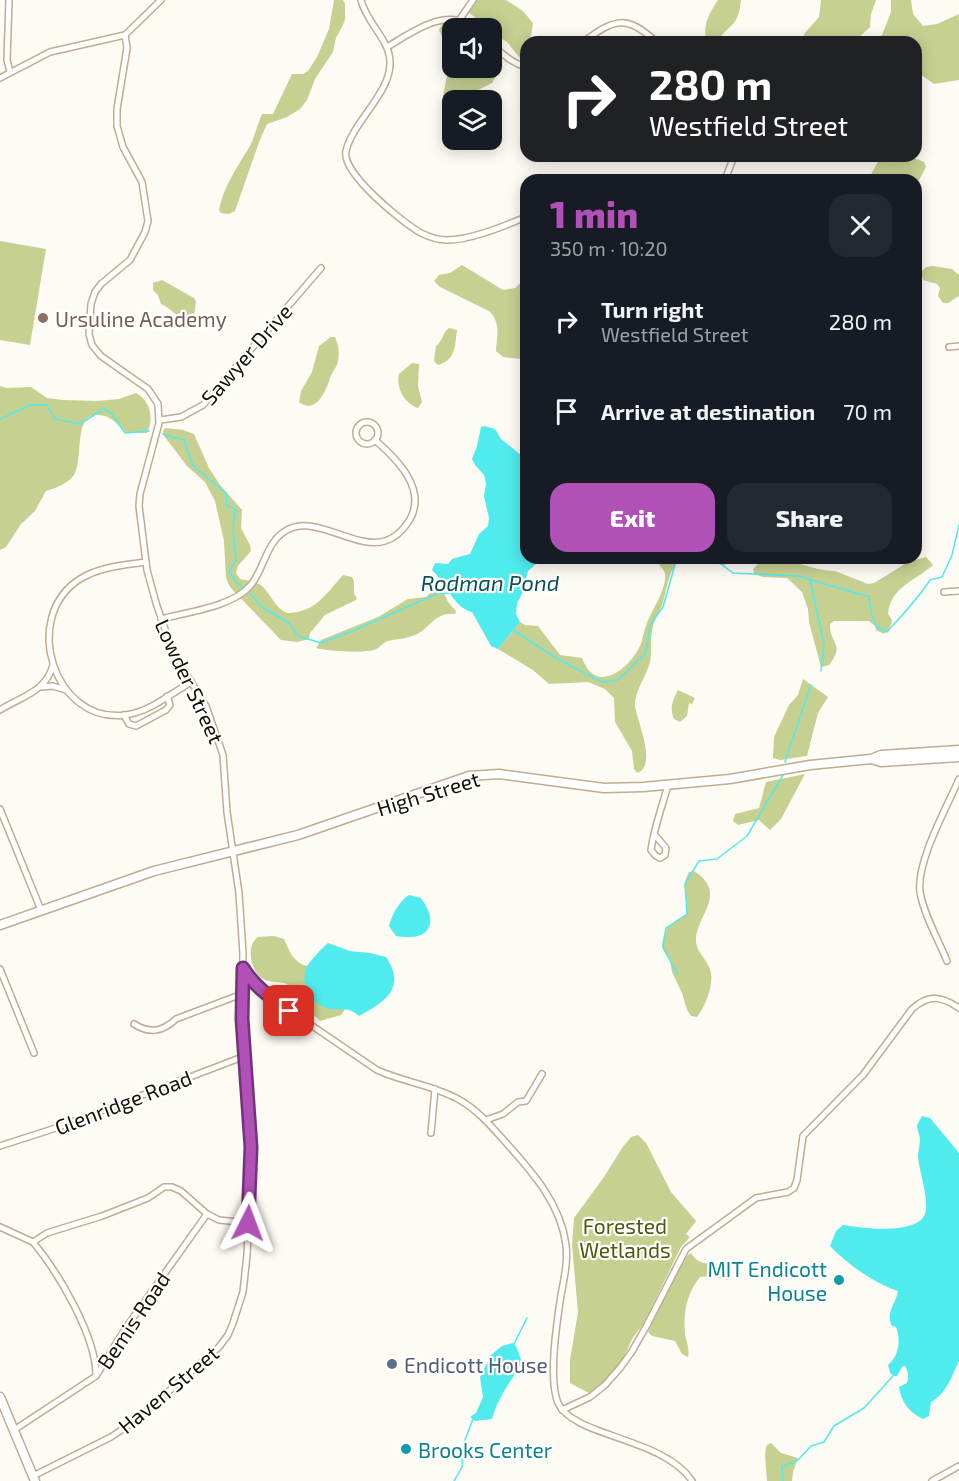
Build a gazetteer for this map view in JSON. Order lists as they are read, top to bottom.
{
  "streets": {
    "main road": ["High Street"],
    "street": [
      "Sawyer Drive",
      "Lowder Street",
      "Glenridge Road",
      "Bemis Road",
      "Haven Street"
    ]
  },
  "crossings": [
    ["Sawyer Drive", "Lowder Street"],
    ["Lowder Street", "High Street"],
    ["Lowder Street", "Haven Street"],
    ["Glenridge Road", "Haven Street"]
  ],
  "water": ["Rodman Pond"],
  "parks": ["Forested Wetlands"],
  "places": [
    "Ursuline Academy",
    "MIT Endicott House",
    "Endicott House",
    "Brooks Center"
  ],
  "page": {
    "turn": ["280 m", "Westfield Street"],
    "heading": ["1 min", "350 m · 10:20"],
    "list": [
      {
        "name": "Turn right",
        "note": "Westfield Street",
        "value": "280 m"
      },
      {
        "name": "Arrive at destination",
        "value": "70 m"
      }
    ],
    "buttons": ["Exit", "Share"]
  }
}
